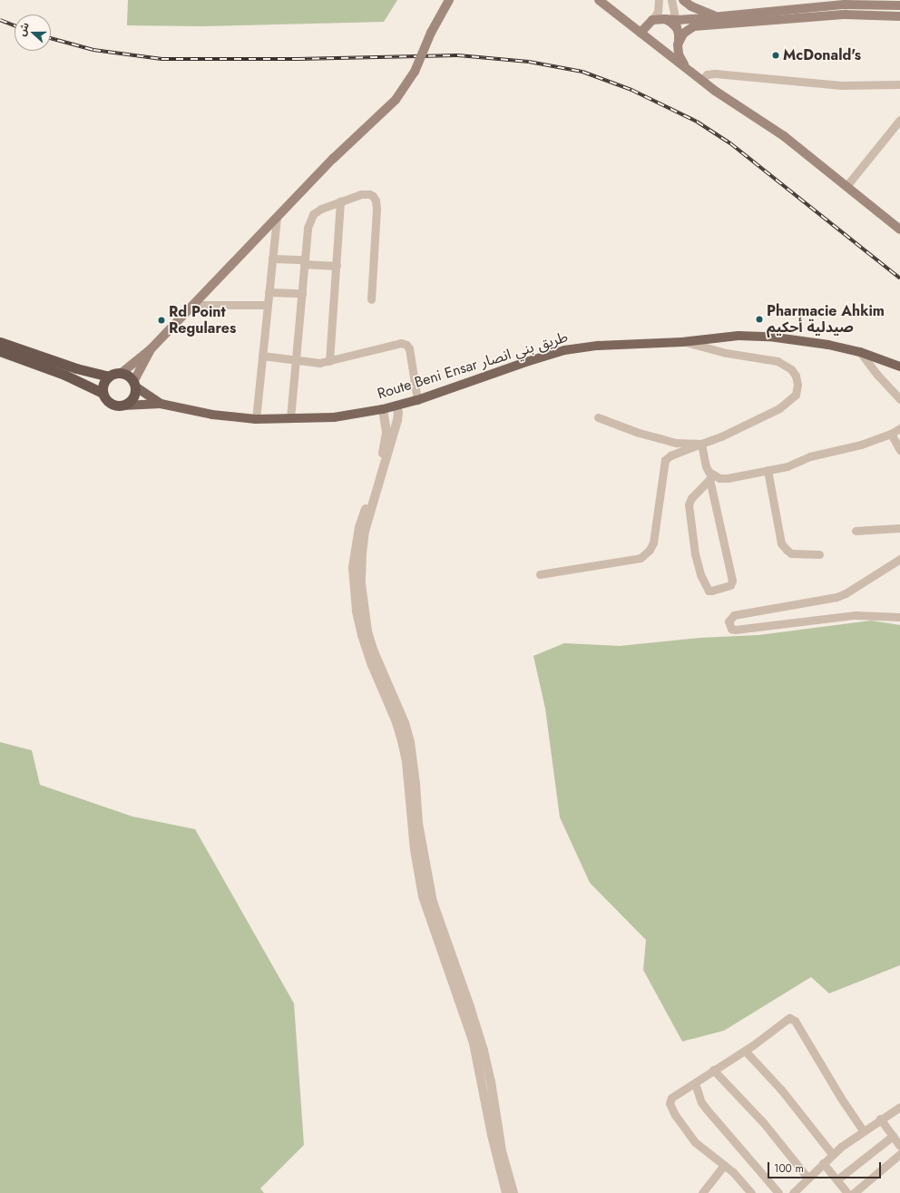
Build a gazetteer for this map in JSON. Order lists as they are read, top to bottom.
{
  "streets": {
    "main road": ["Route Beni Ensar طريق بني انصار"]
  },
  "places": ["McDonald's", "Pharmacie Ahkim صيدلية أحكيم", "Rd Point Regulares"],
  "scale_bar": "100 m",
  "north": "left"
}
